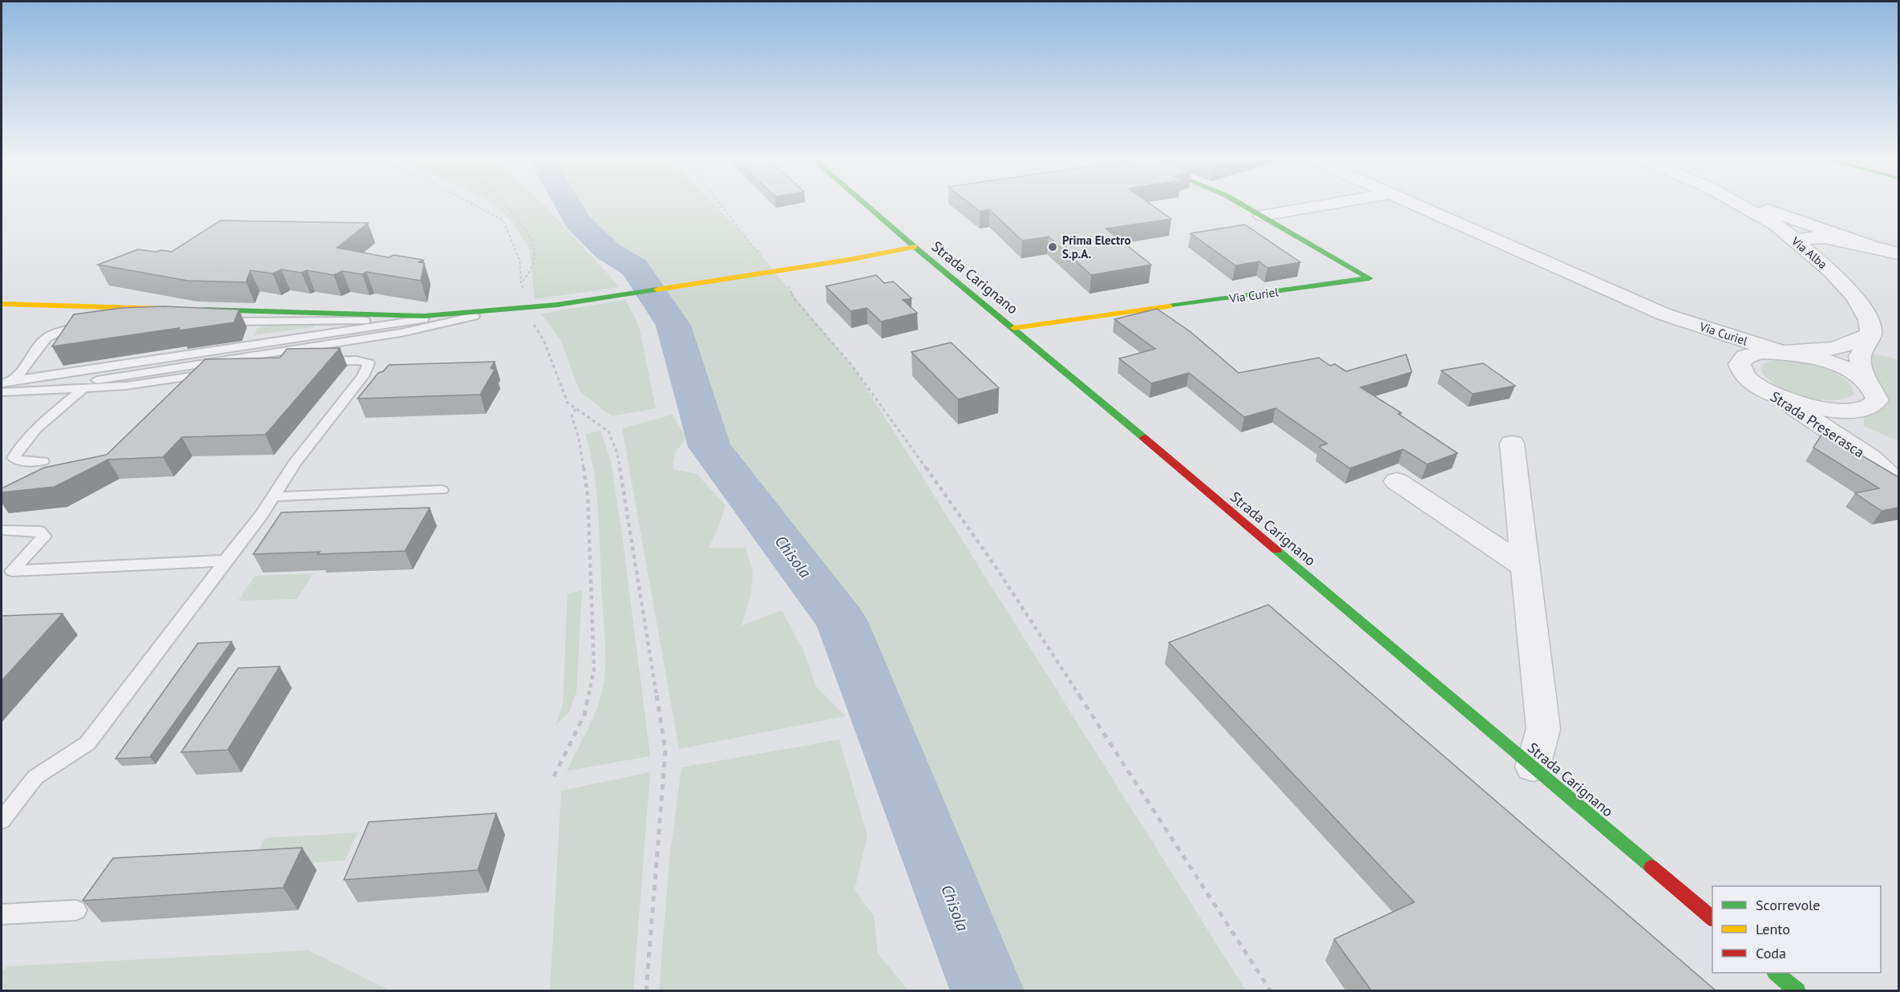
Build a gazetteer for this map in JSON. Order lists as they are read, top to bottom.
{
  "streets": {
    "street": [
      "Via Alba",
      "Strada Carignano",
      "Via Curiel",
      "Strada Preserasca"
    ]
  },
  "crossings": [
    ["Strada Carignano", "Via Curiel"]
  ],
  "water": ["Chisola"],
  "places": ["Prima Electro S.p.A."],
  "legend": ["Scorrevole", "Lento", "Coda"]
}
